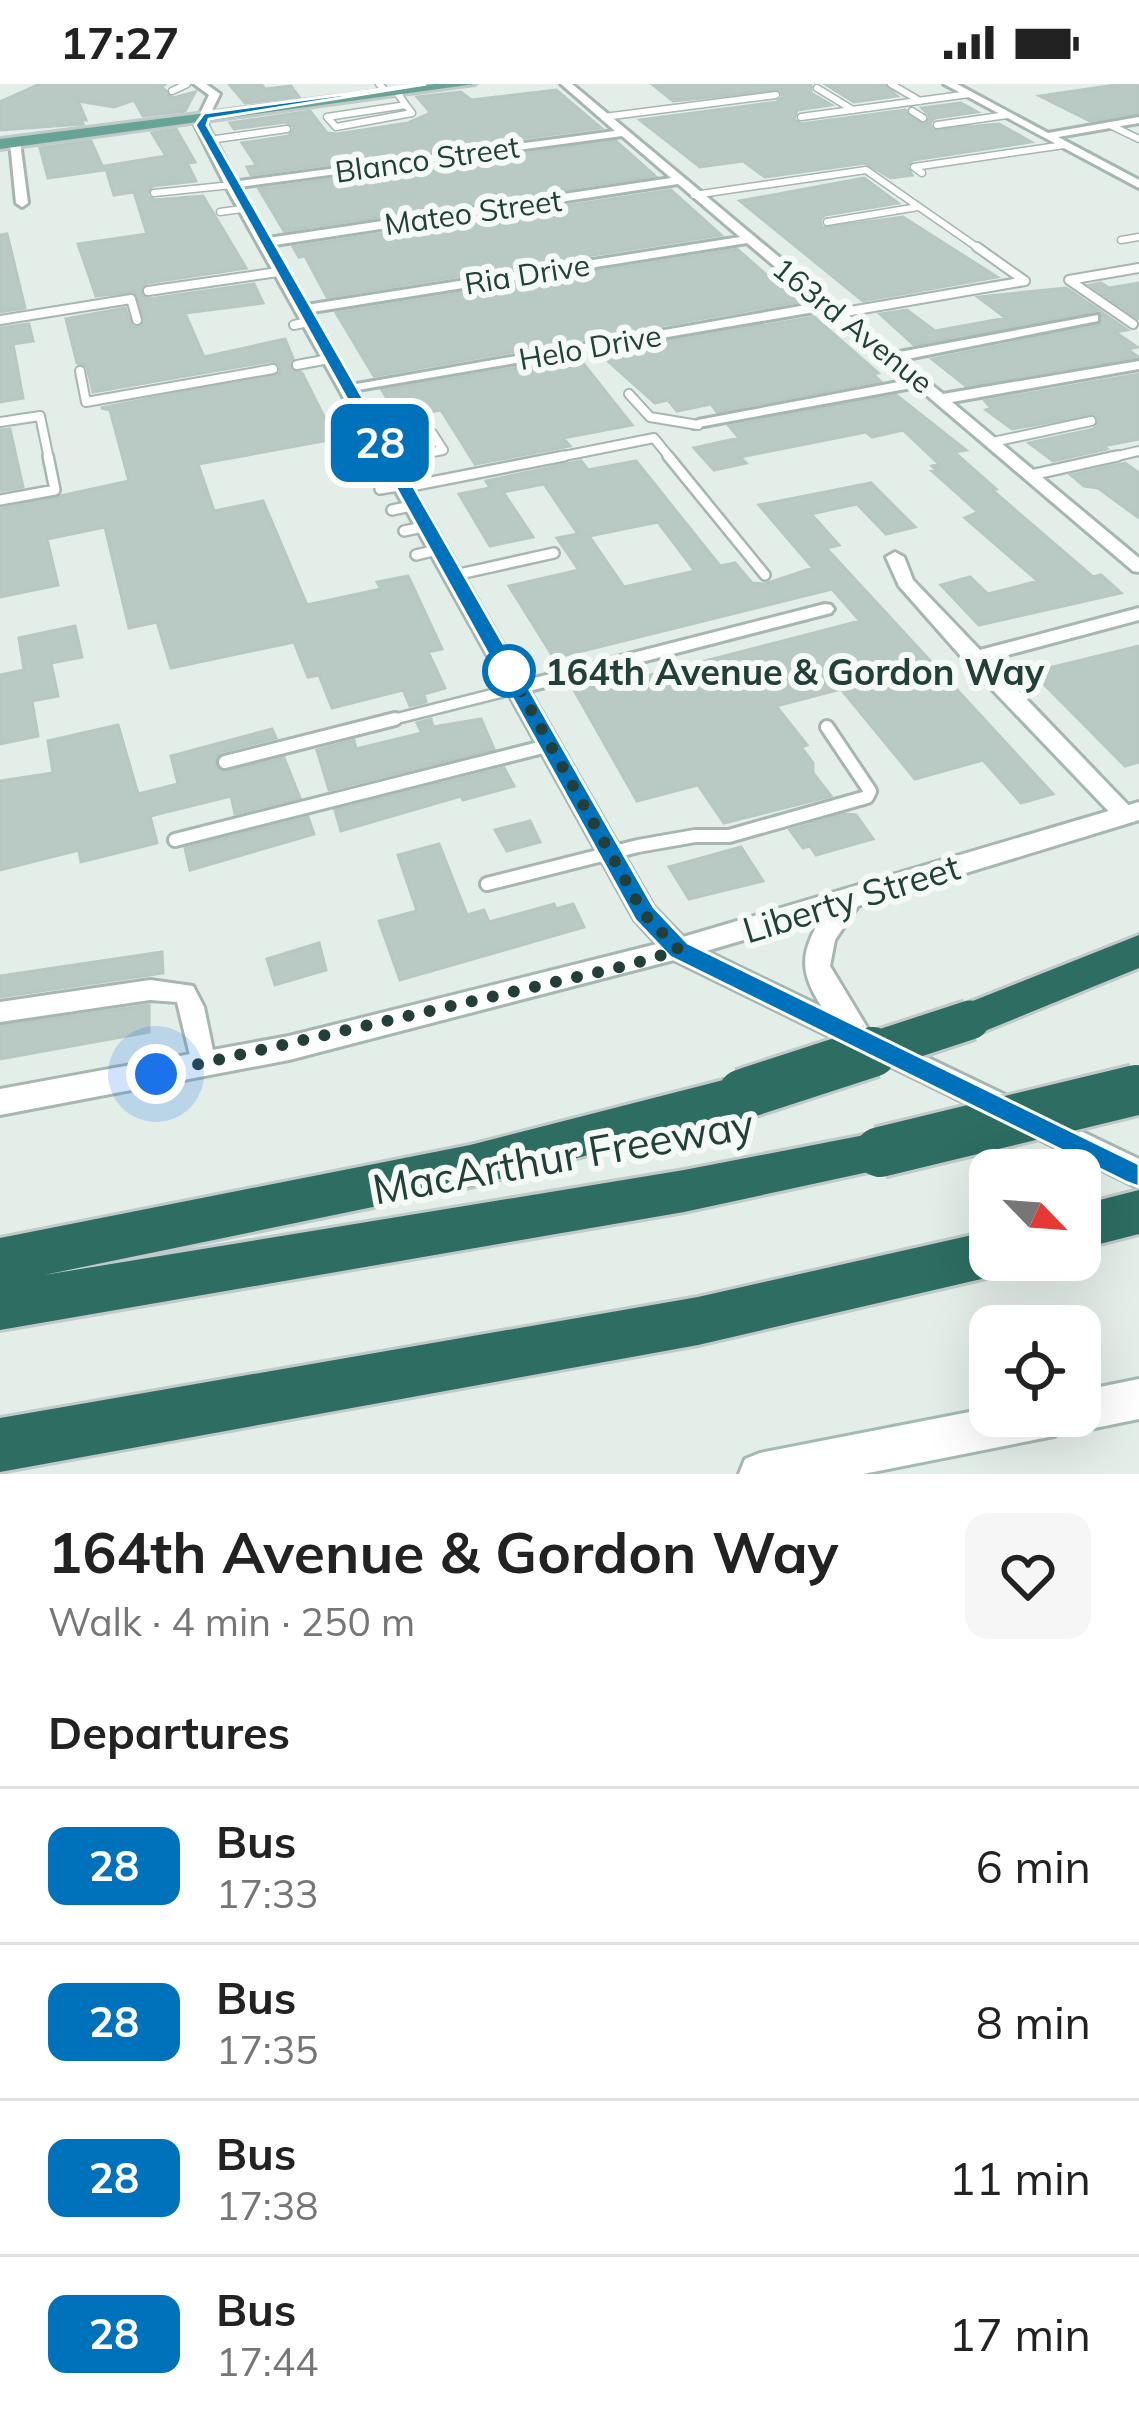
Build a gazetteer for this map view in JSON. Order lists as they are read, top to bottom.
{
  "streets": {
    "highway": ["MacArthur Freeway"],
    "street": [
      "Blanco Street",
      "Mateo Street",
      "Ria Drive",
      "163rd Avenue",
      "Helo Drive",
      "Liberty Street"
    ]
  },
  "crossings": [
    ["Blanco Street", "163rd Avenue"],
    ["Mateo Street", "163rd Avenue"],
    ["Ria Drive", "163rd Avenue"],
    ["163rd Avenue", "Helo Drive"]
  ],
  "places": ["164th Avenue & Gordon Way"],
  "lines": ["bus line 28"],
  "north": "bottom right",
  "page": {
    "status": "17:27",
    "on_map": "28",
    "heading": [
      ["164th Avenue & Gordon Way", "Walk · 4 min · 250 m"],
      "Departures"
    ],
    "list": [
      {
        "mark": "28",
        "name": "Bus",
        "note": "17:33",
        "value": "6 min"
      },
      {
        "mark": "28",
        "name": "Bus",
        "note": "17:35",
        "value": "8 min"
      },
      {
        "mark": "28",
        "name": "Bus",
        "note": "17:38",
        "value": "11 min"
      },
      {
        "mark": "28",
        "name": "Bus",
        "note": "17:44",
        "value": "17 min"
      }
    ]
  }
}
